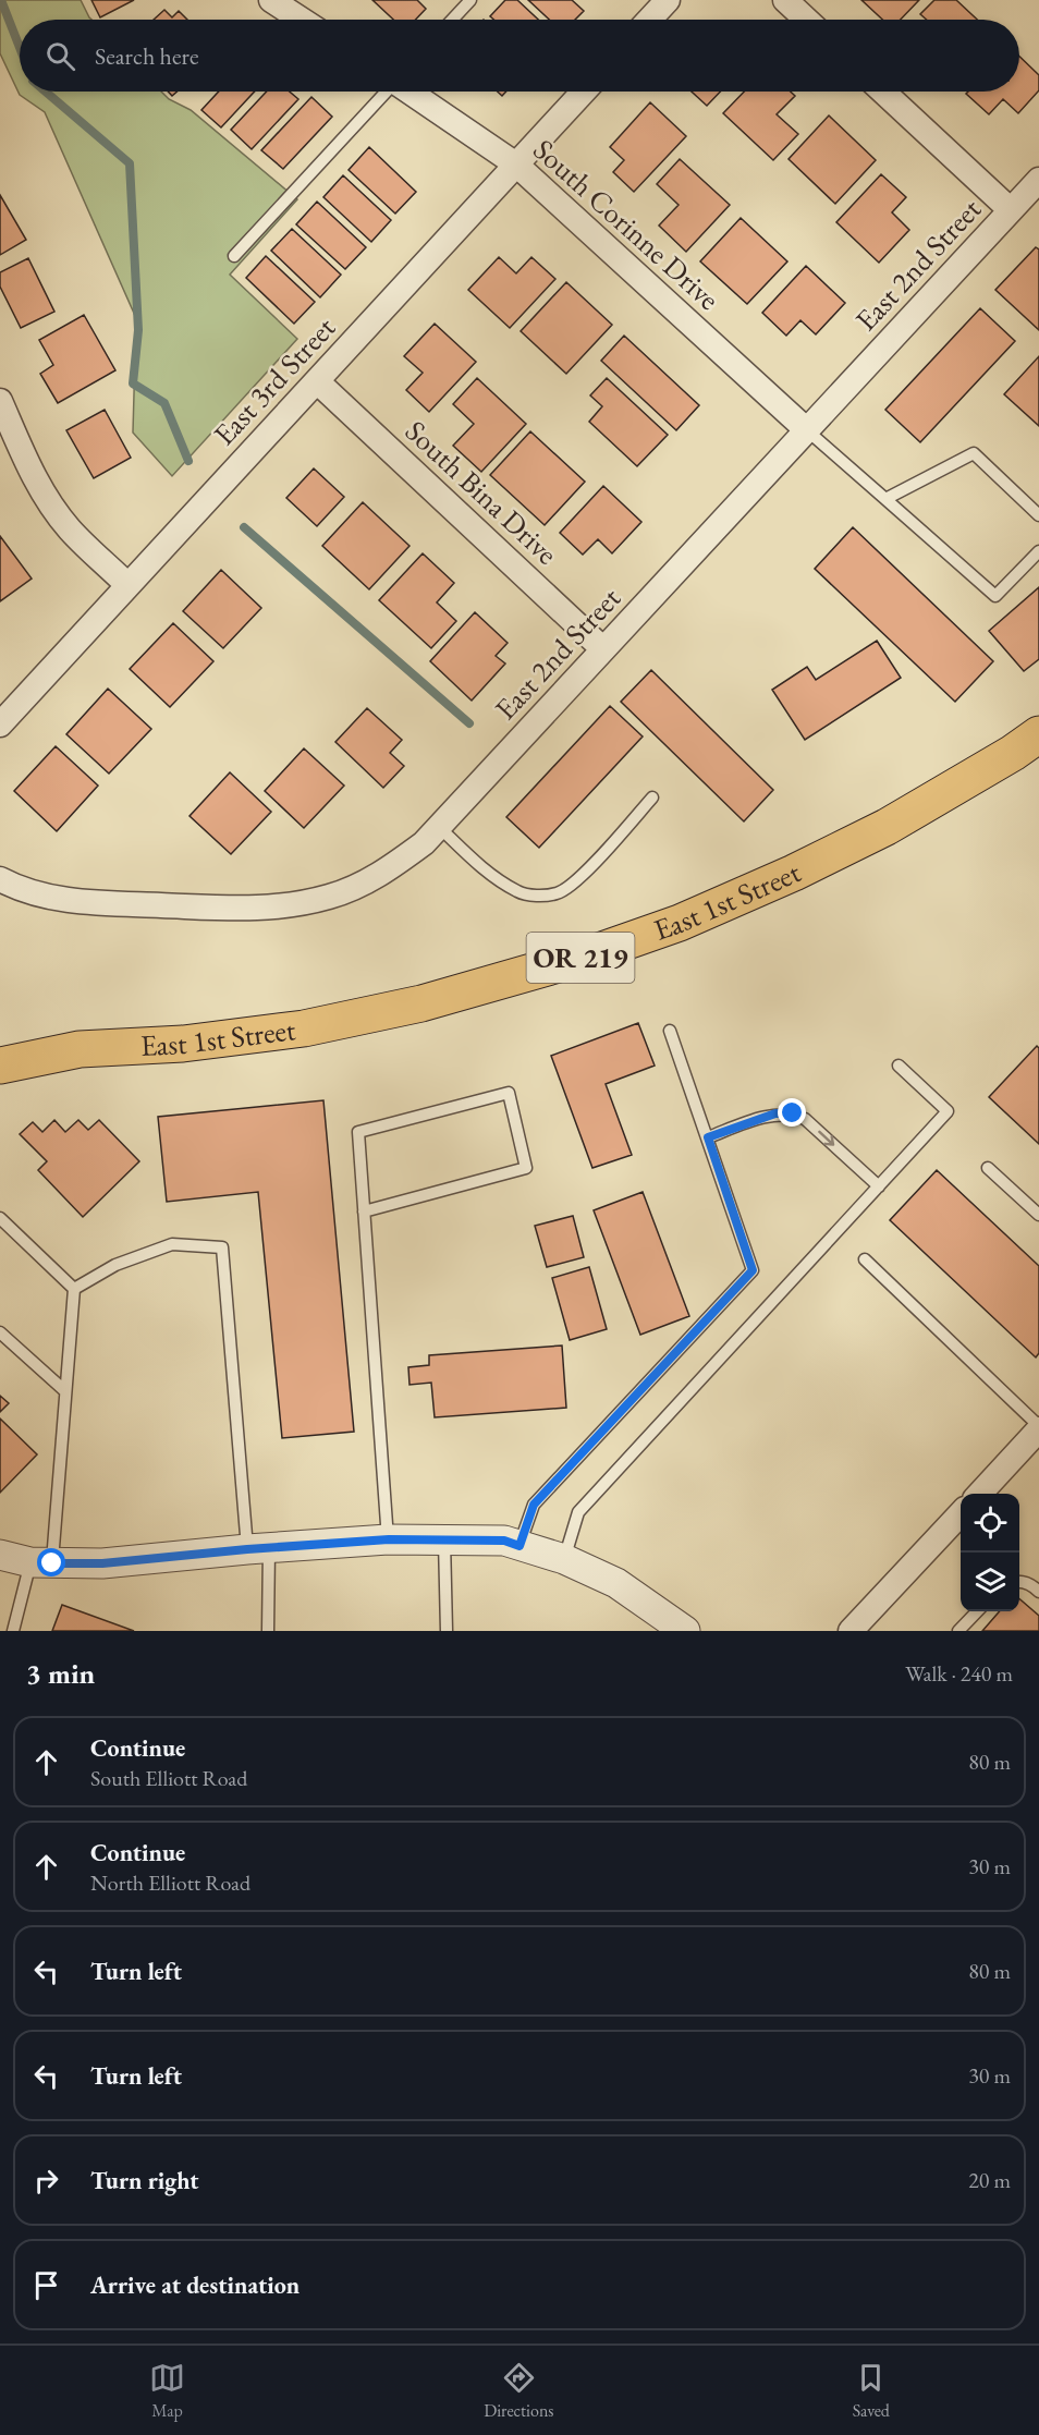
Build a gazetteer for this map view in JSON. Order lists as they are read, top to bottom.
{
  "streets": {
    "main road": ["East 1st Street", "OR 219"],
    "street": [
      "South Corinne Drive",
      "East 2nd Street",
      "East 3rd Street",
      "South Bina Drive"
    ]
  },
  "crossings": [
    ["South Corinne Drive", "East 2nd Street"],
    ["South Corinne Drive", "East 3rd Street"],
    ["East 2nd Street", "South Bina Drive"],
    ["East 3rd Street", "South Bina Drive"]
  ],
  "page": {
    "search": "Search here",
    "heading": ["3 min", "Walk · 240 m"],
    "list": [
      ["Continue", "South Elliott Road", "80 m"],
      ["Continue", "North Elliott Road", "30 m"],
      ["Turn left", "80 m"],
      ["Turn left", "30 m"],
      ["Turn right", "20 m"],
      "Arrive at destination"
    ],
    "nav": ["Map", "Directions", "Saved"]
  }
}
